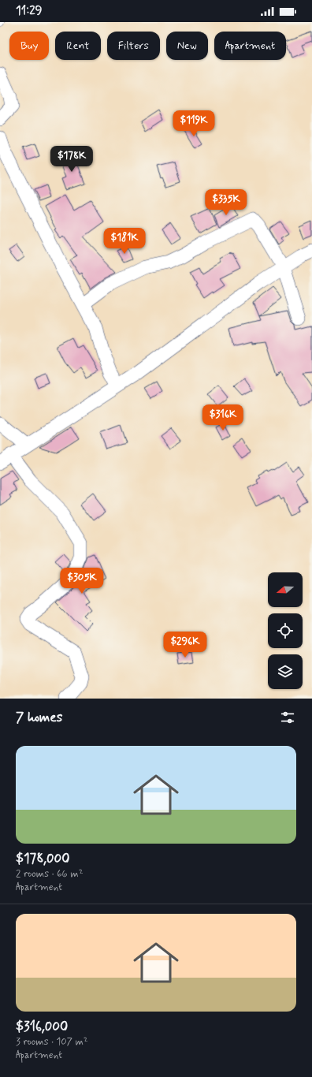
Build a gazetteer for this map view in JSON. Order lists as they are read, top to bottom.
{
  "north": "left",
  "page": {
    "status": "11:29",
    "chip": [
      "Buy",
      "Rent",
      "Filters",
      "New",
      "Apartment"
    ],
    "price": [
      "$119K",
      "$178K",
      "$335K",
      "$181K",
      "$316K",
      "$305K",
      "$296K"
    ],
    "heading": "7 homes",
    "list": [
      {
        "name": "$178,000",
        "note": "2 rooms · 66 m² · Apartment"
      },
      {
        "name": "$316,000",
        "note": "3 rooms · 107 m² · Apartment"
      }
    ]
  }
}
